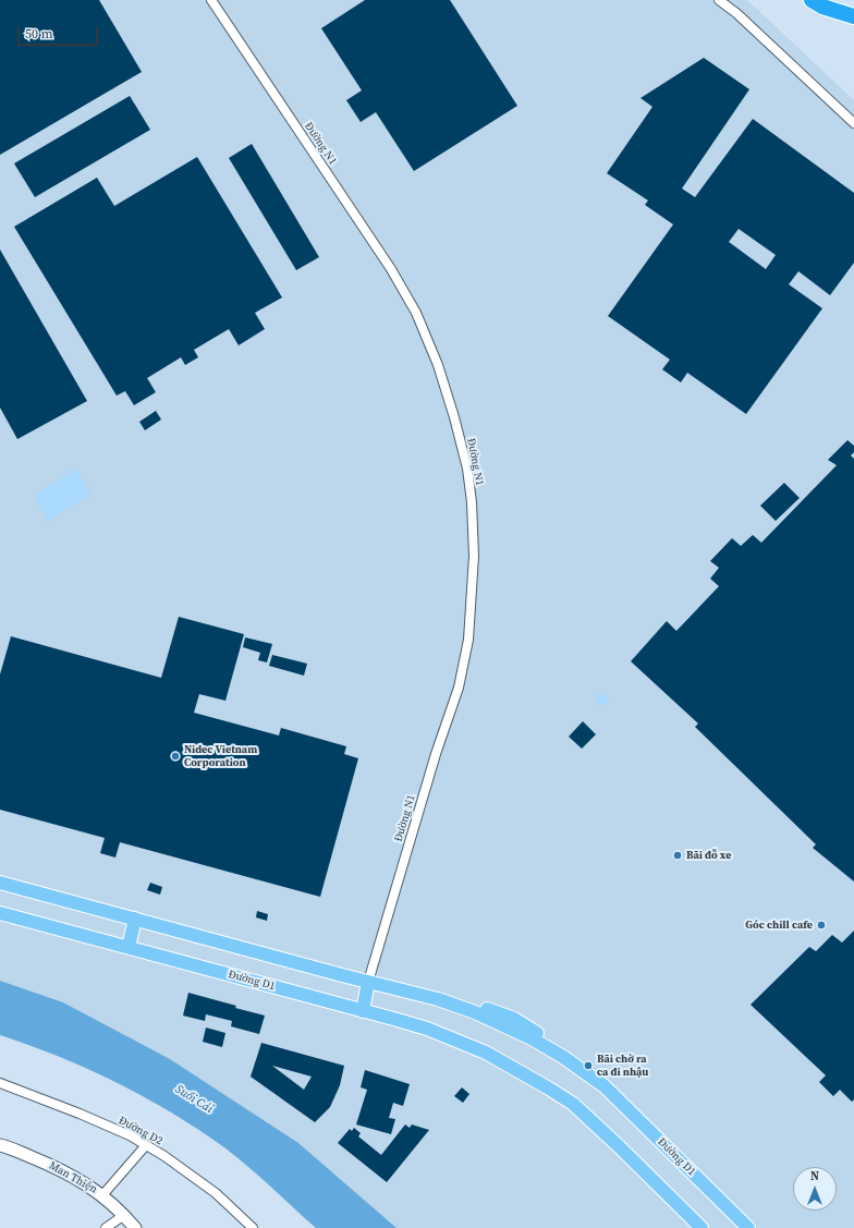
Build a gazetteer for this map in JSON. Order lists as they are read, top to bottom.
{
  "streets": {
    "main road": ["Đường D1"],
    "street": ["Đường N1", "Đường D2", "Man Thiện"]
  },
  "crossings": [
    ["Đường N1", "Đường D1"]
  ],
  "water": ["Suối Cái"],
  "places": [
    "Nidec Vietnam Corporation",
    "Bãi đỗ xe",
    "Góc chill cafe",
    "Bãi chờ ra ca đi nhậu"
  ],
  "scale_bar": "50 m",
  "north": "top"
}
